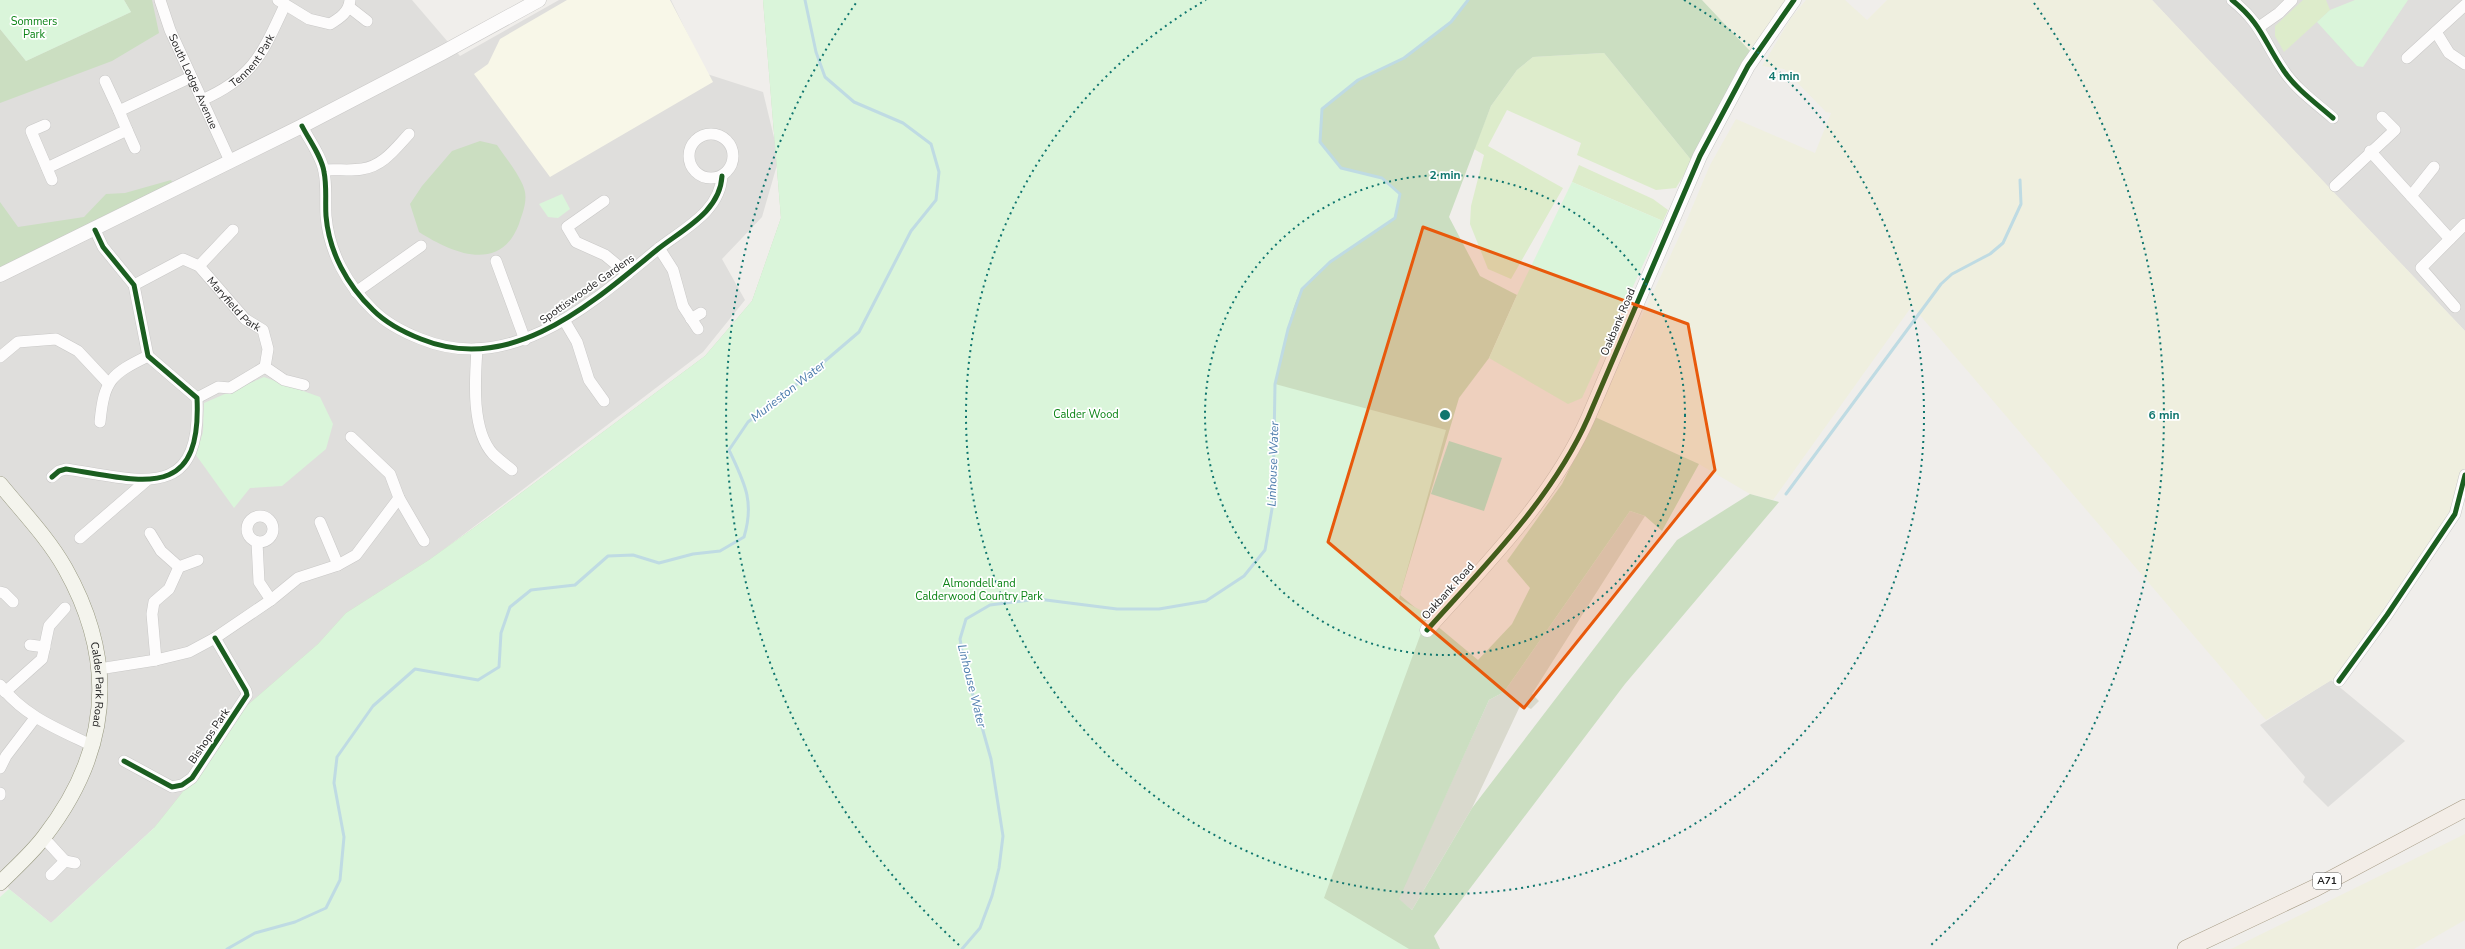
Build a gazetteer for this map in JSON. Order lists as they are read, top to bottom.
{
  "streets": {
    "main road": ["Calder Park Road", "A71"],
    "street": [
      "Tennent Park",
      "South Lodge Avenue",
      "Spottiswoode Gardens",
      "Maryfield Park",
      "Oakbank Road",
      "Bishops Park"
    ]
  },
  "crossings": [
    ["Tennent Park", "South Lodge Avenue"]
  ],
  "water": ["Murieston Water", "Linhouse Water"],
  "parks": ["Sommers Park", "Calder Wood", "Almondell and Calderwood Country Park"],
  "rings": ["4 min", "2 min", "6 min"]
}
